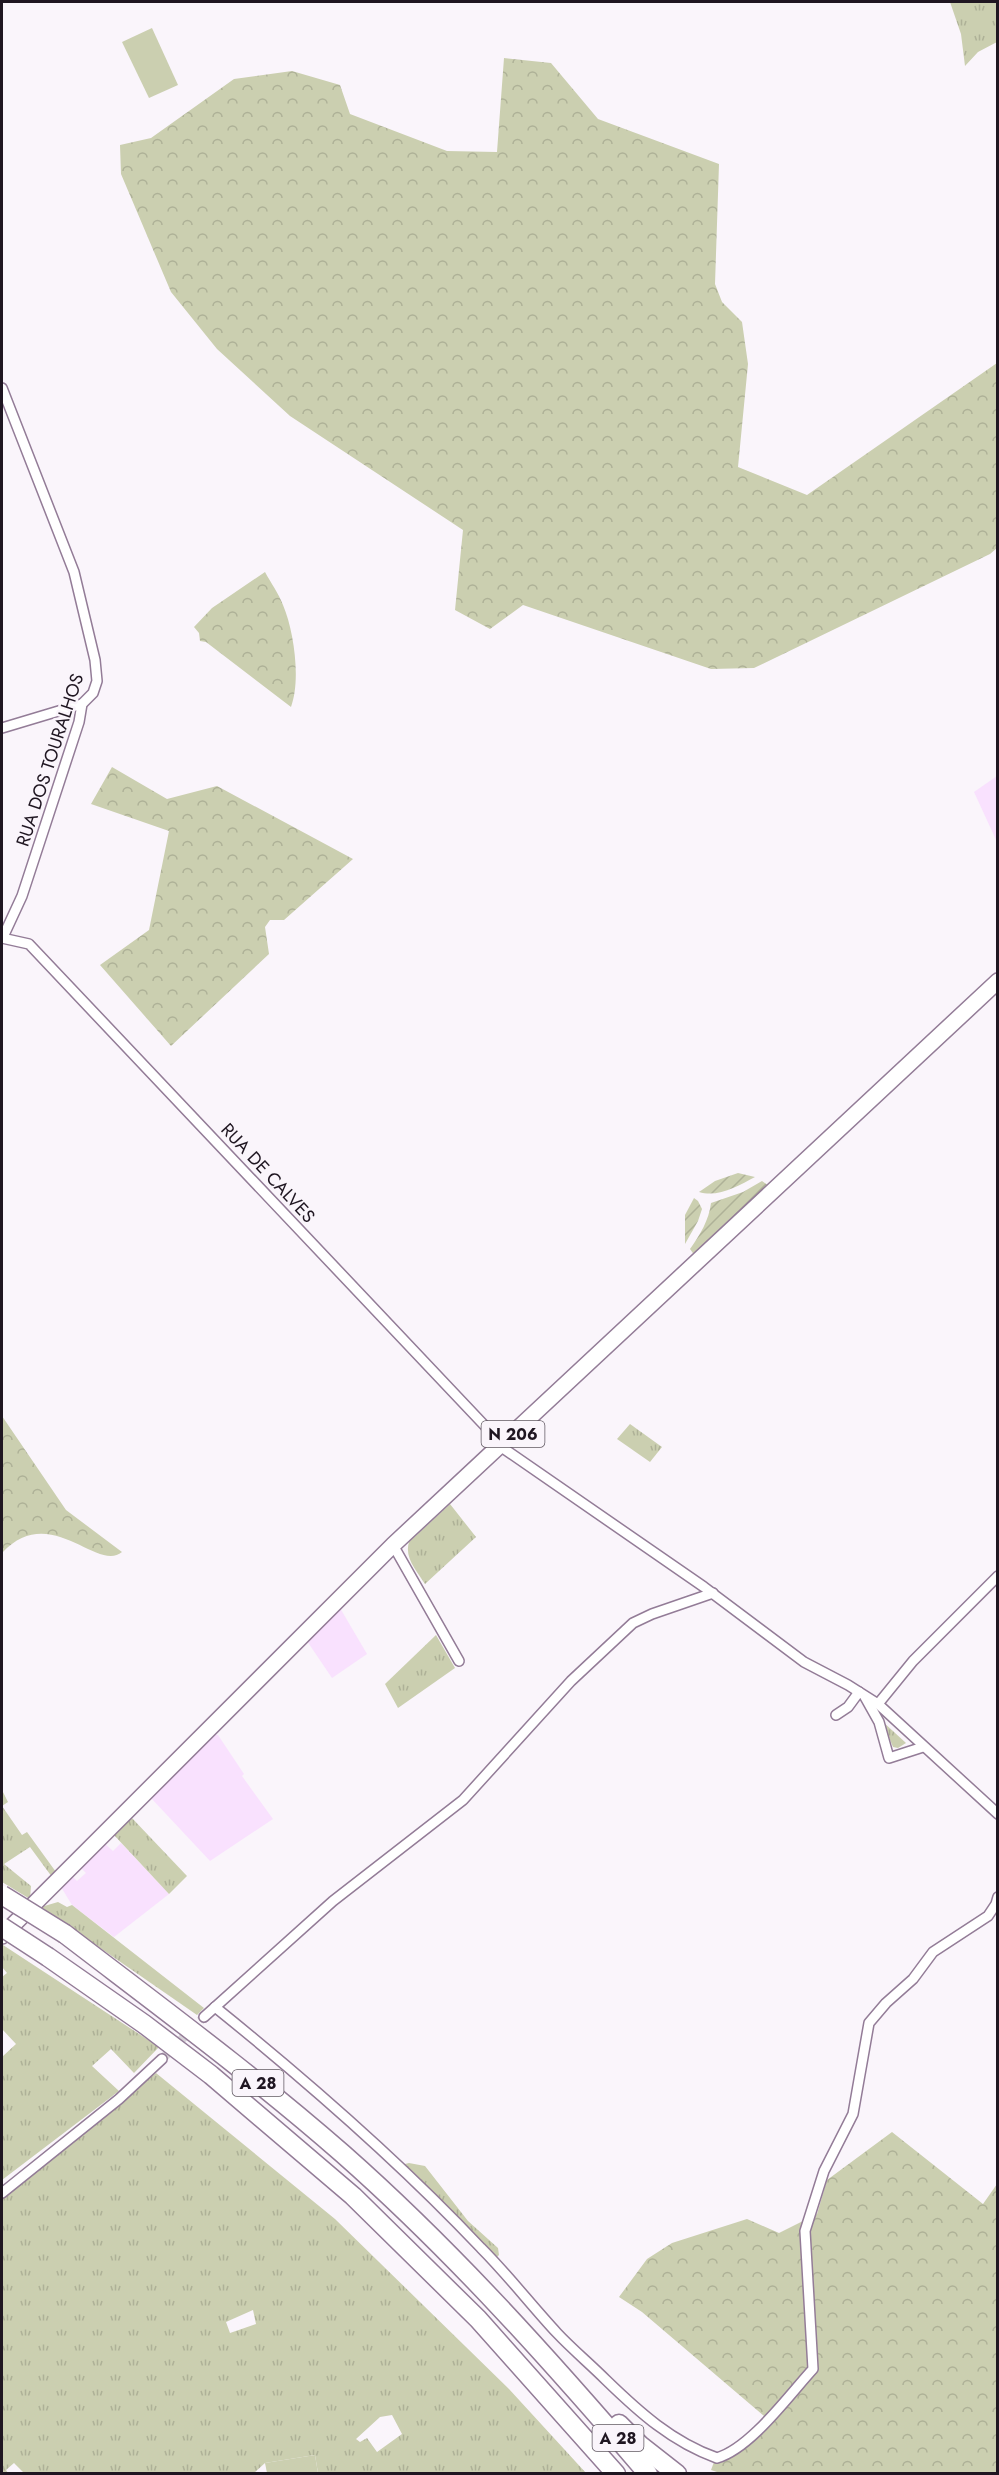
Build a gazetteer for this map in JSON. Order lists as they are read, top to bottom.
{
  "streets": {
    "highway": ["A 28"],
    "main road": ["N 206"],
    "street": ["RUA DOS TOURALHOS", "RUA DE CALVES"]
  },
  "crossings": [
    ["RUA DOS TOURALHOS", "RUA DE CALVES"],
    ["RUA DE CALVES", "N 206"]
  ]
}
